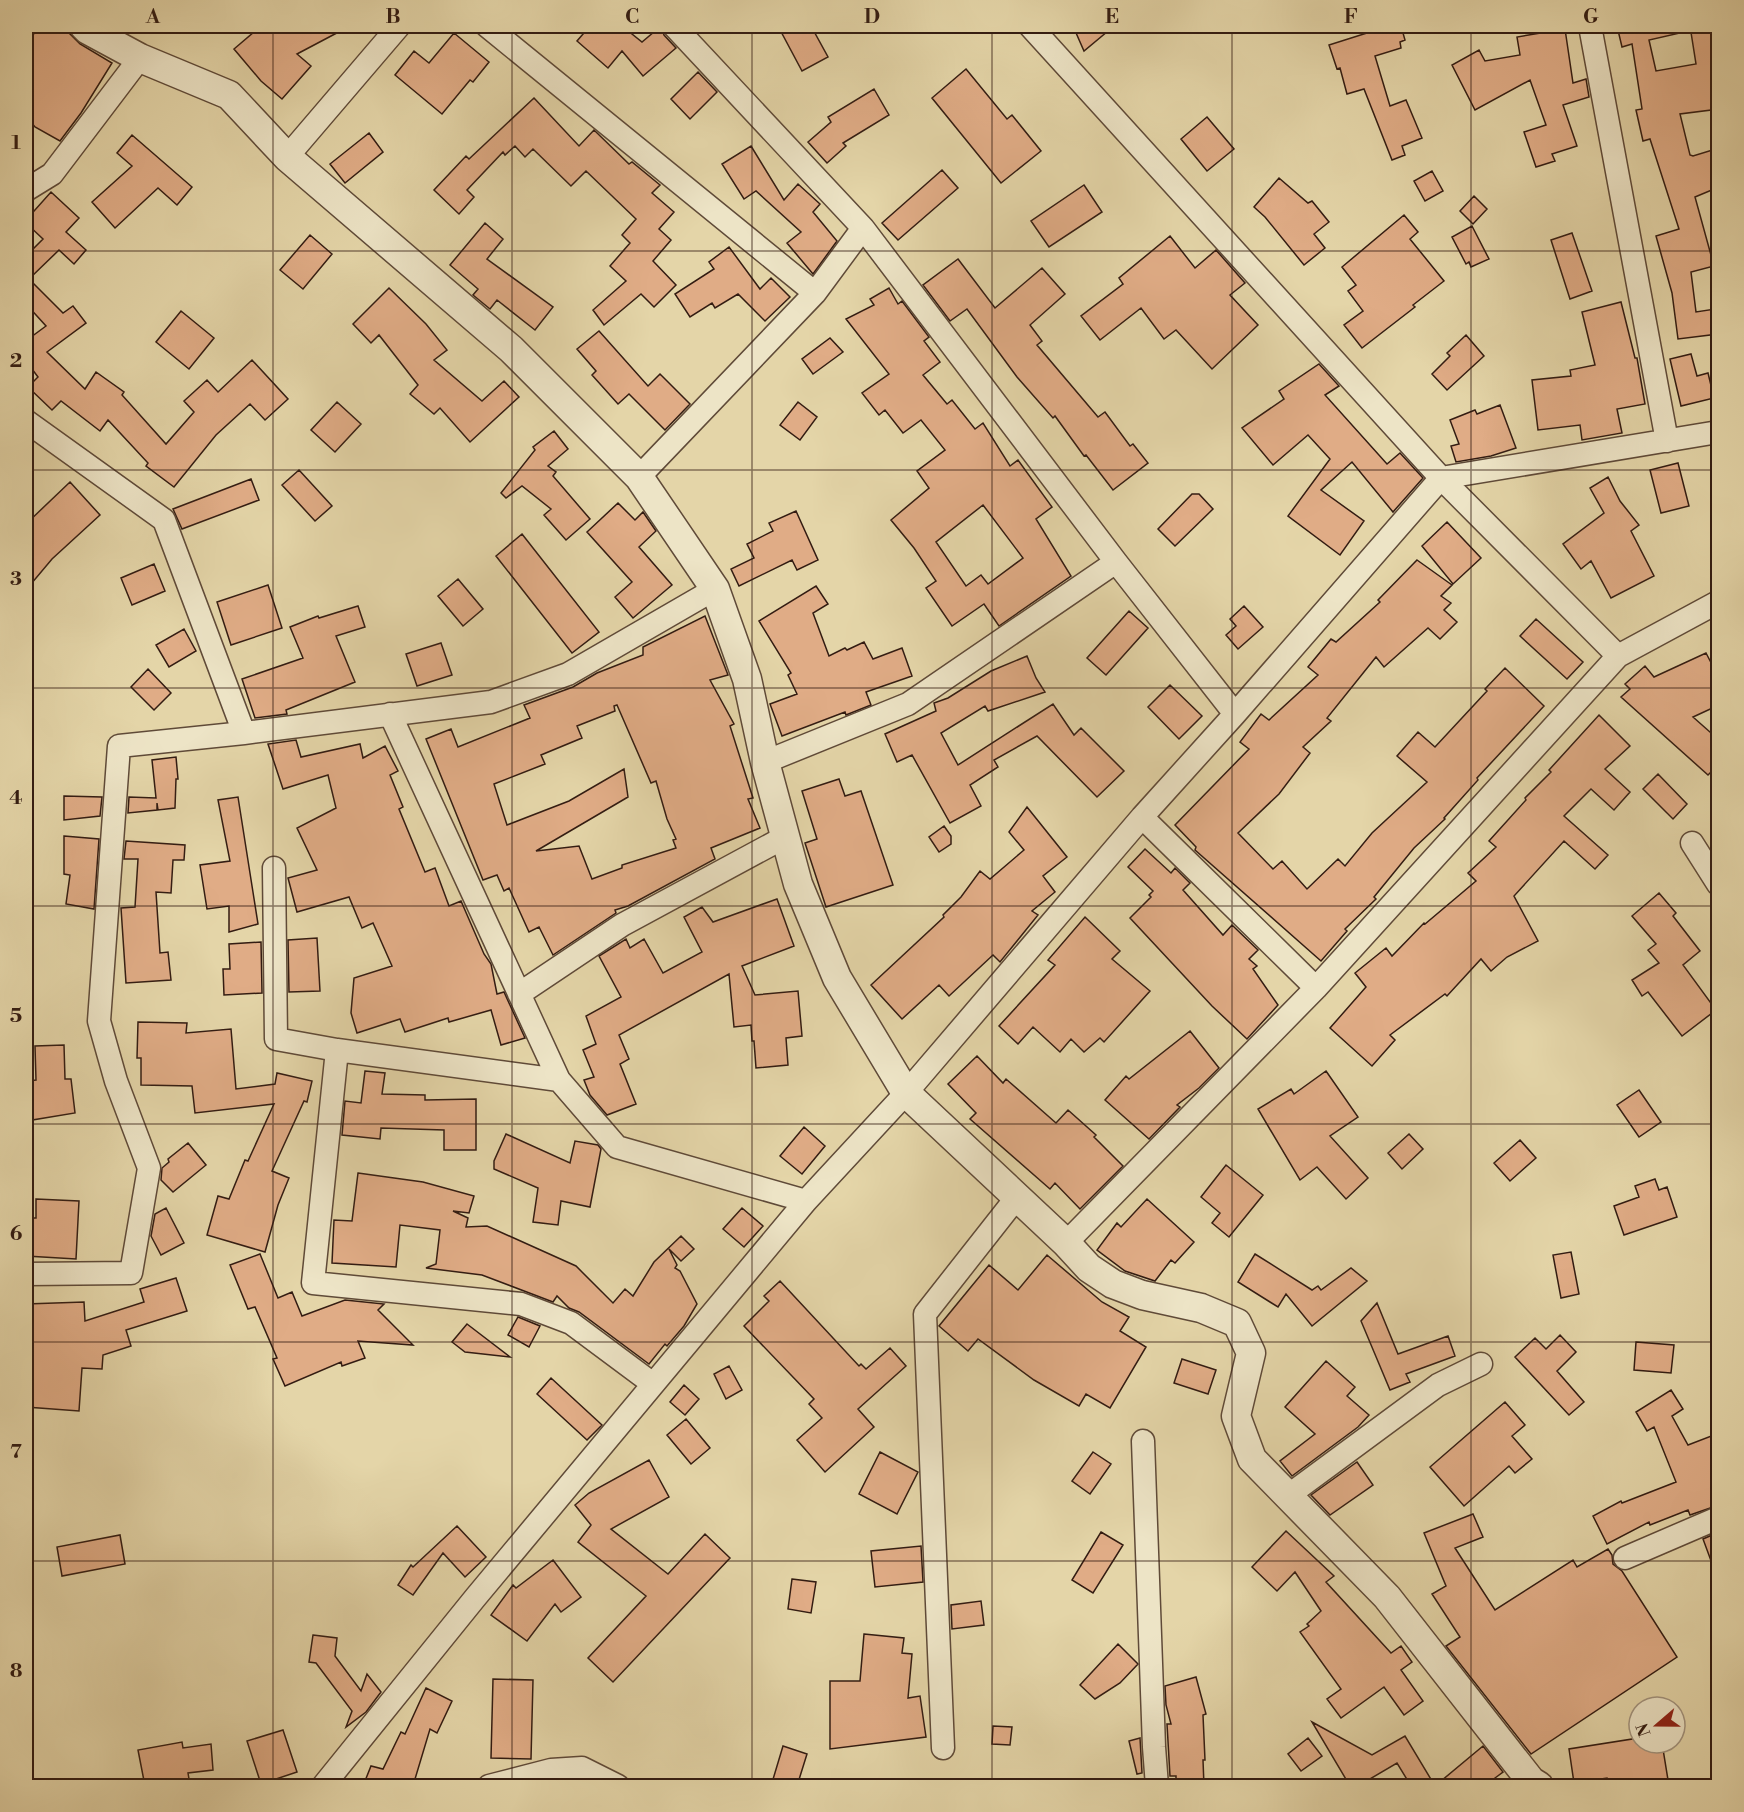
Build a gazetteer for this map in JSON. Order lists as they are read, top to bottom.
{
  "north": "left",
  "grid": {
    "columns": [
      "A",
      "B",
      "C",
      "D",
      "E",
      "F",
      "G"
    ],
    "rows": [
      "1",
      "2",
      "3",
      "4",
      "5",
      "6",
      "7",
      "8"
    ]
  }
}
